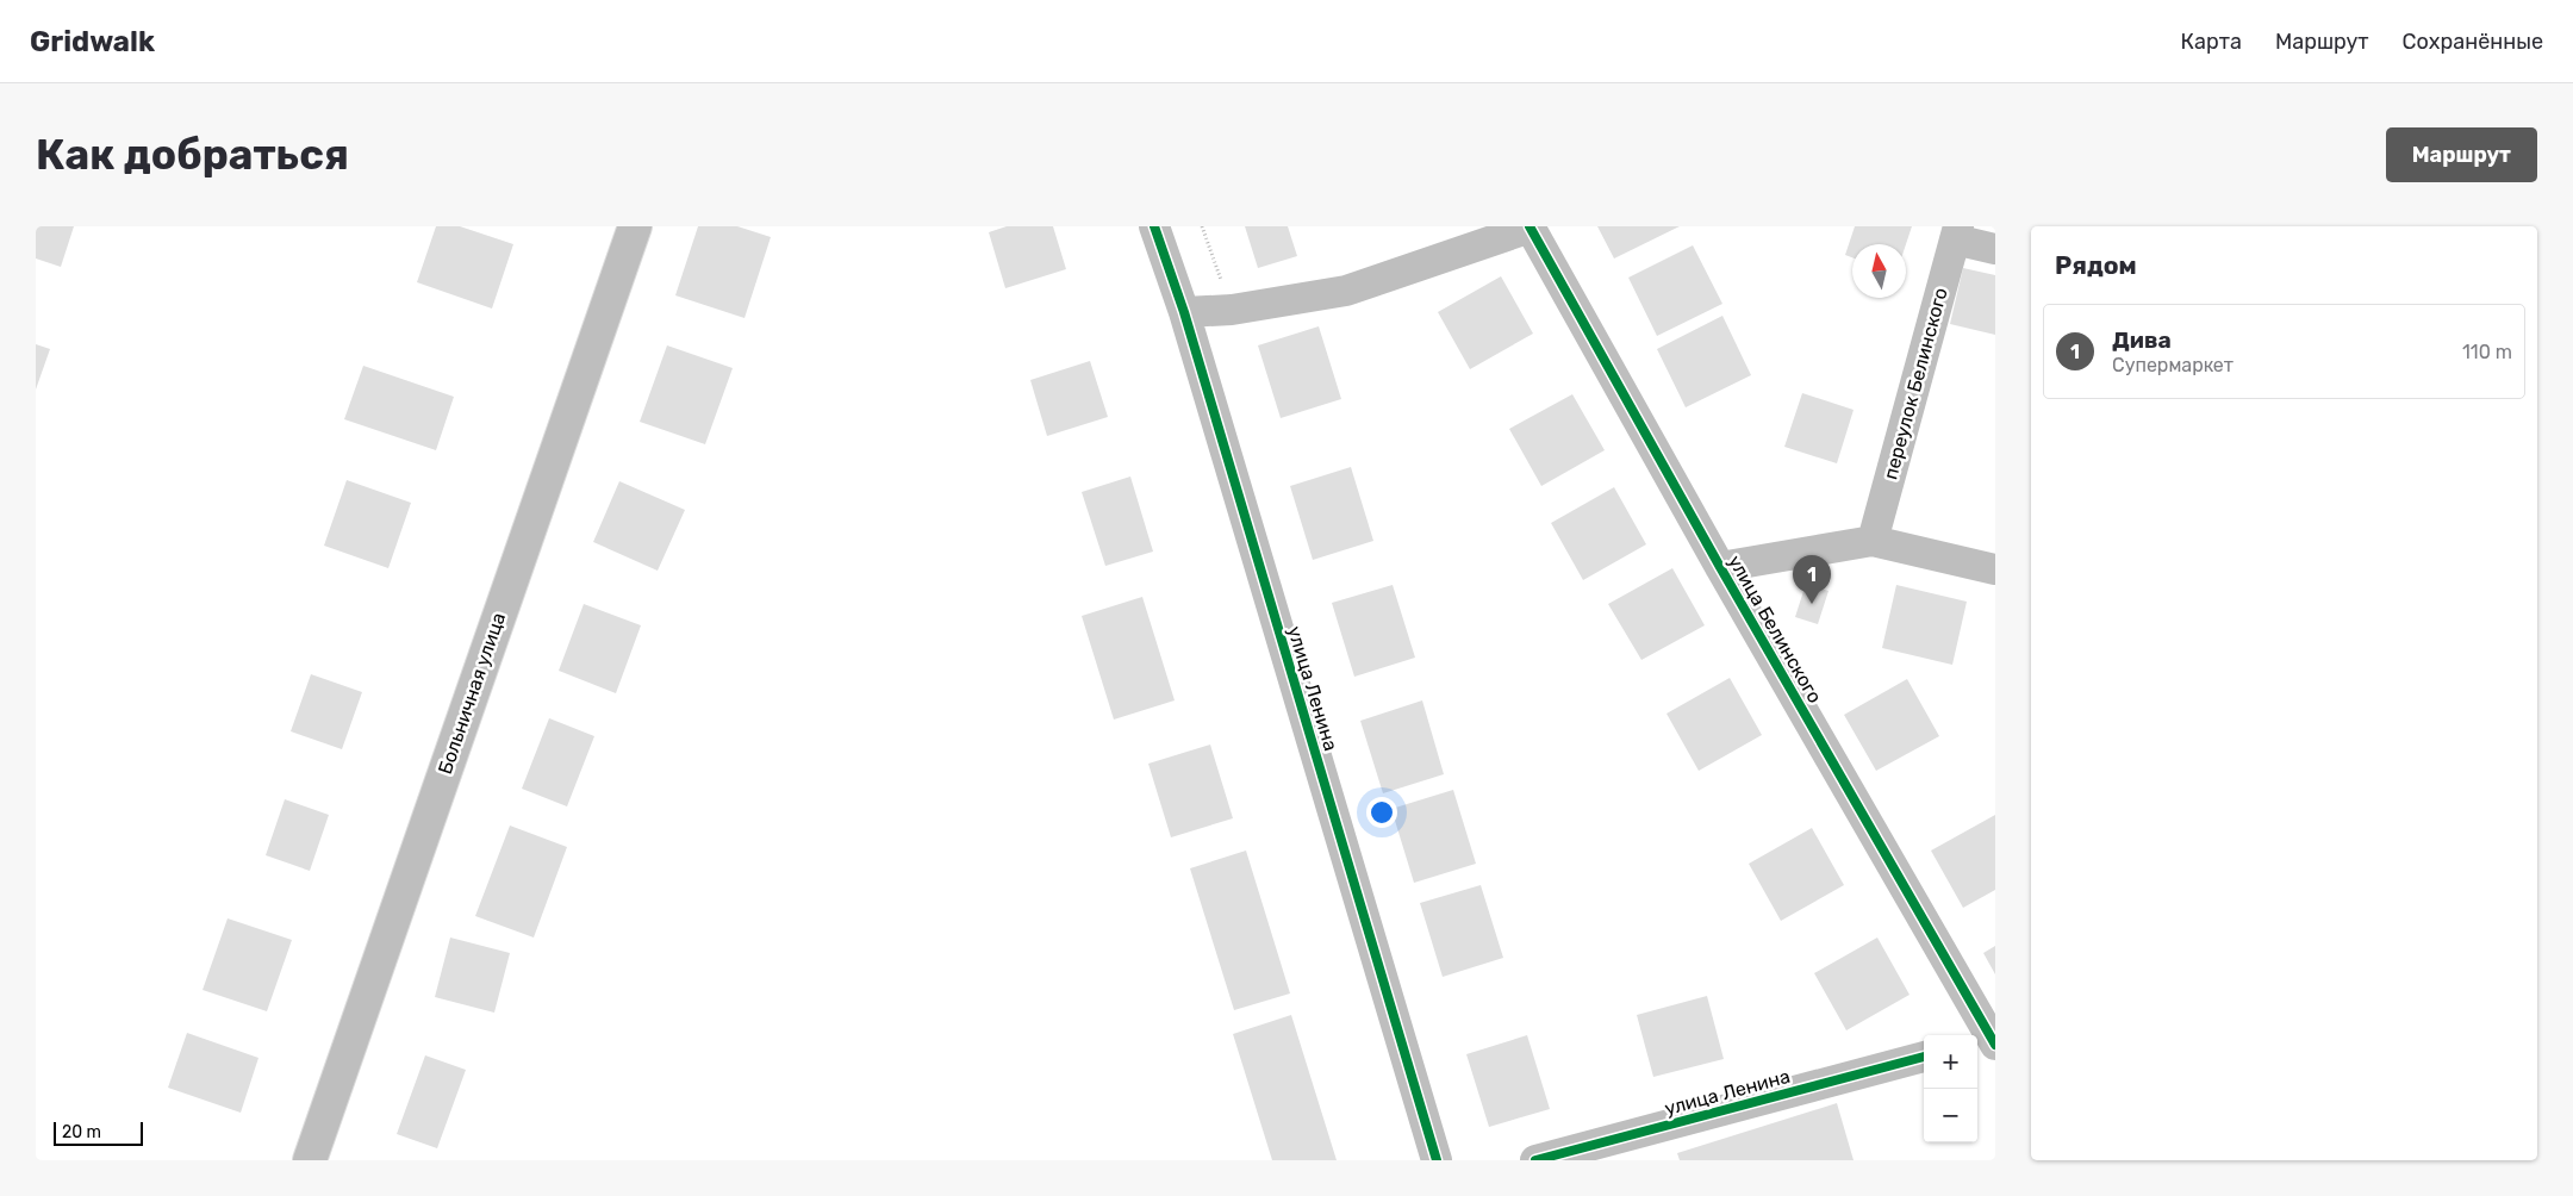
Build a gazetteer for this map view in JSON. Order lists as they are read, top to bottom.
{
  "streets": {
    "main road": ["Больничная улица"],
    "street": ["переулок Белинского", "улица Белинского", "улица Ленина"]
  },
  "scale_bar": "20 m",
  "north": "top",
  "page": {
    "header": "Gridwalk",
    "nav": ["Карта", "Маршрут", "Сохранённые"],
    "buttons": "Маршрут",
    "title": "Как добраться",
    "heading": "Рядом",
    "list": [
      {
        "mark": "1",
        "name": "Дива",
        "note": "Супермаркет",
        "value": "110 m"
      }
    ],
    "pins": "1",
    "map_buttons": ["+", "−"],
    "scale": "20 m"
  }
}
